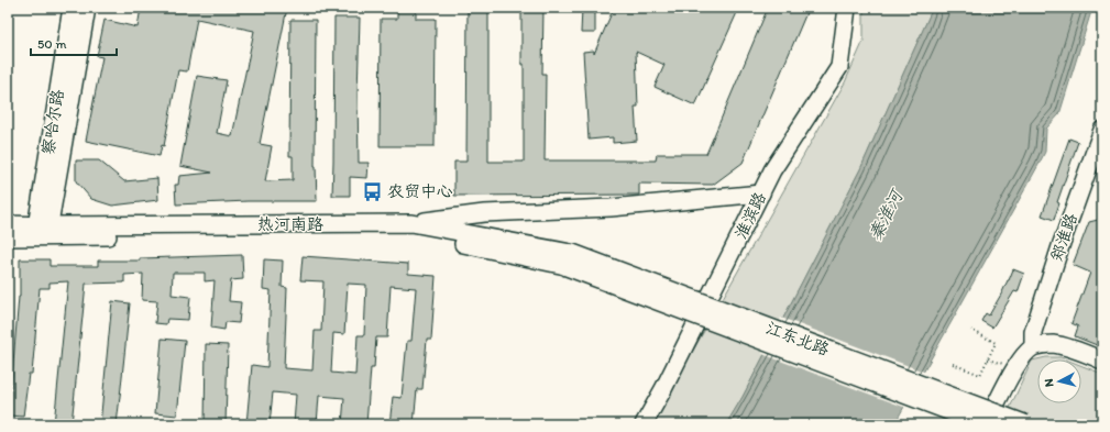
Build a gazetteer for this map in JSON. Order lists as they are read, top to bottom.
{
  "streets": {
    "main road": [
      "察哈尔路",
      "淮滨路",
      "热河南路",
      "郑淮路",
      "江东北路"
    ]
  },
  "crossings": [
    ["察哈尔路", "热河南路"],
    ["热河南路", "江东北路"]
  ],
  "water": ["秦淮河"],
  "places": {
    "bus stop": ["农贸中心"]
  },
  "scale_bar": "50 m",
  "north": "left"
}
